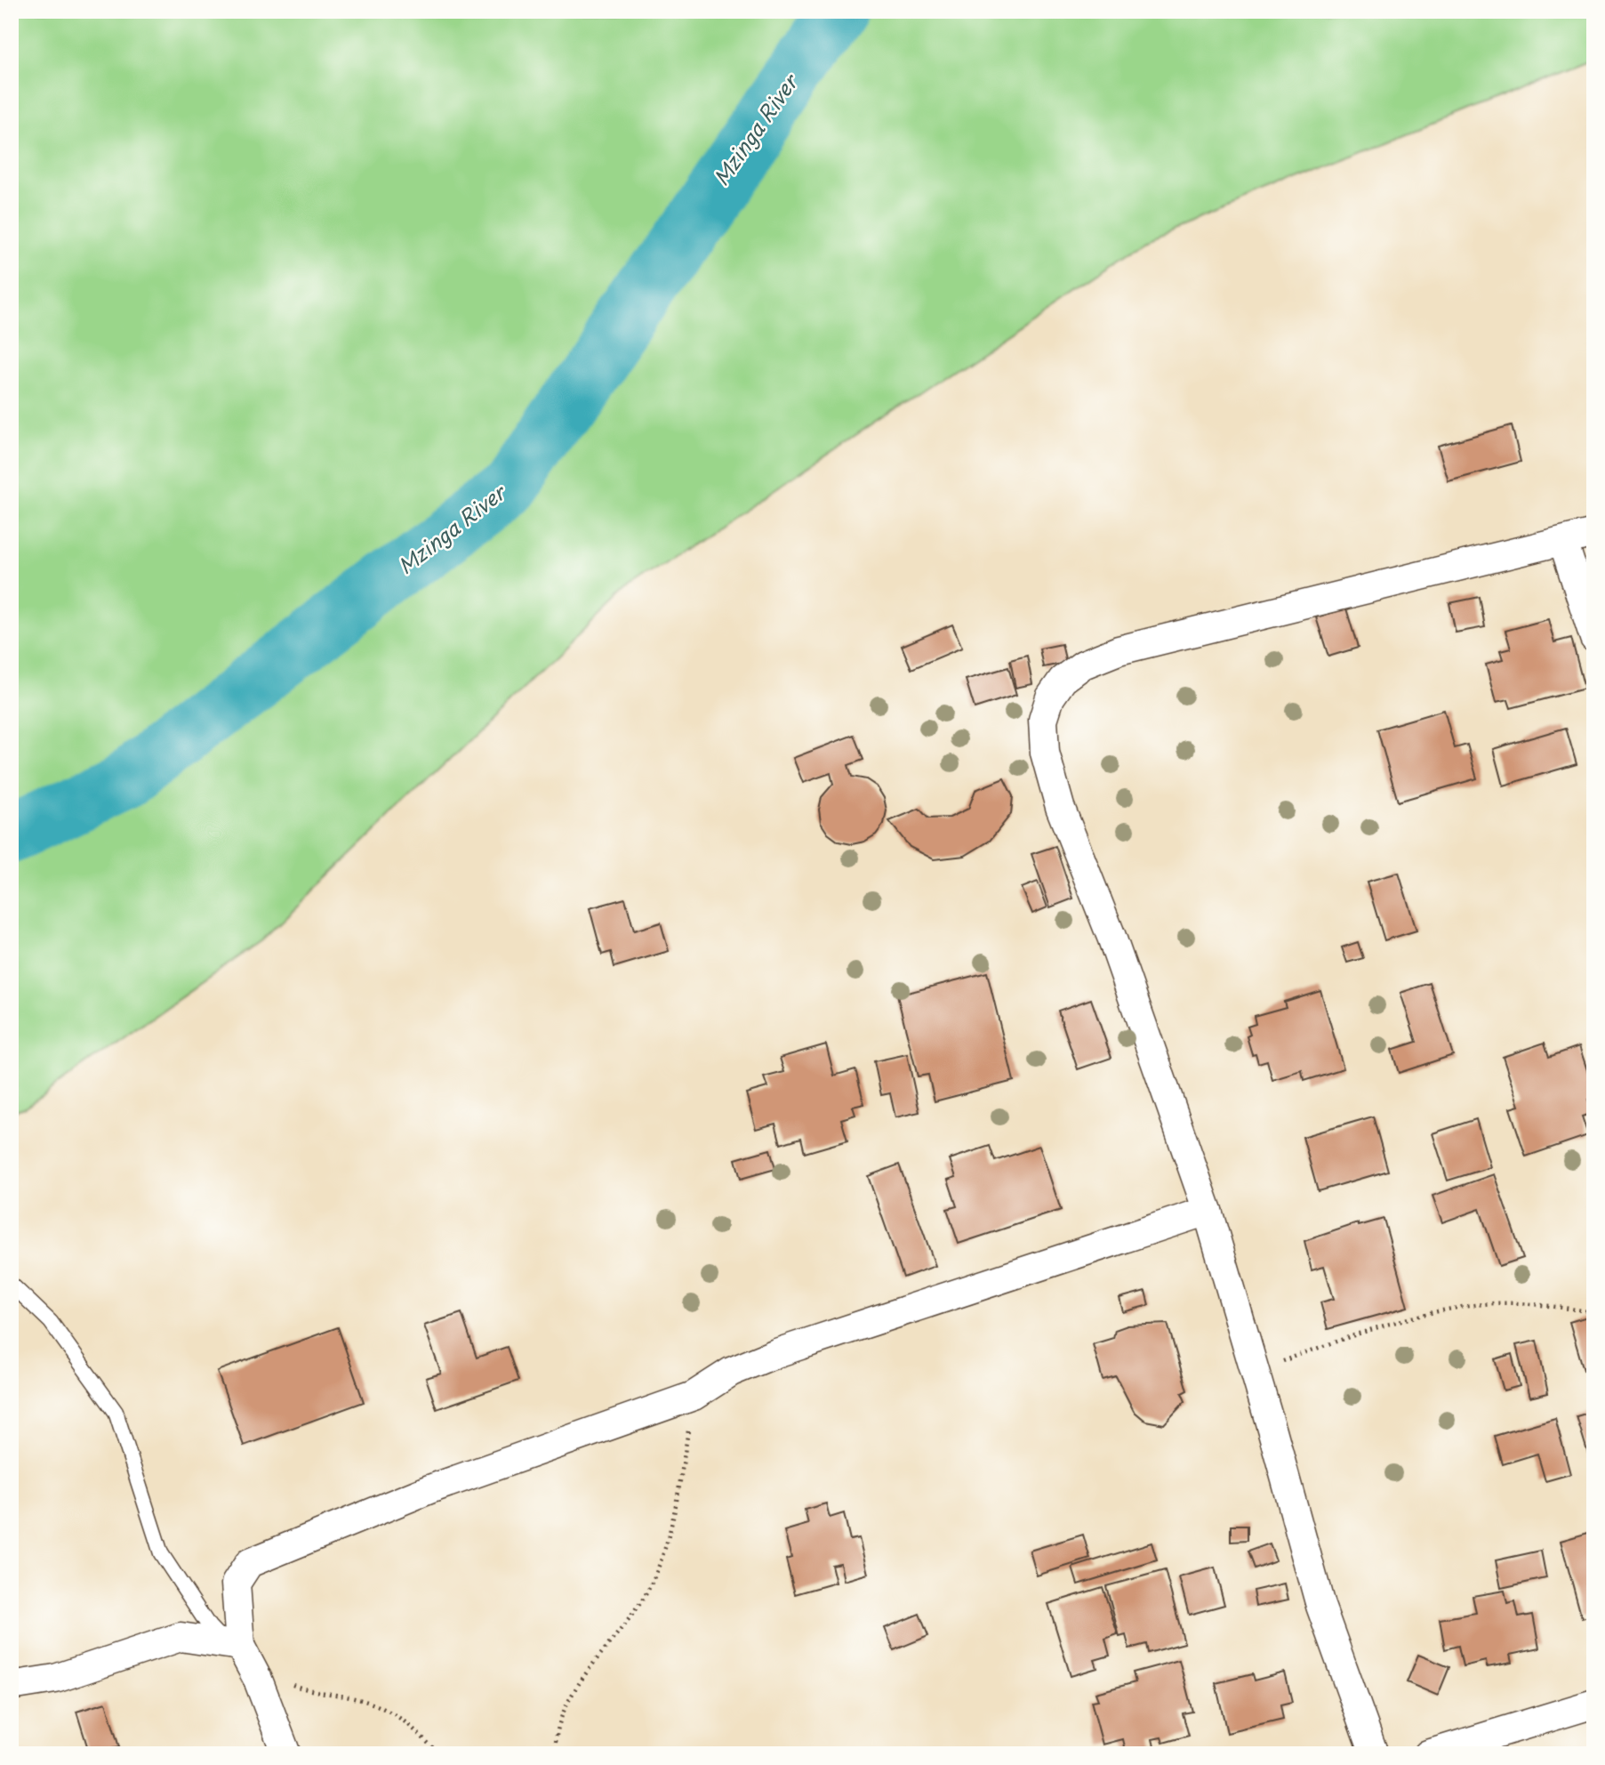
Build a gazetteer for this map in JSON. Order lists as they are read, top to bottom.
{
  "water": ["Mzinga River"]
}
